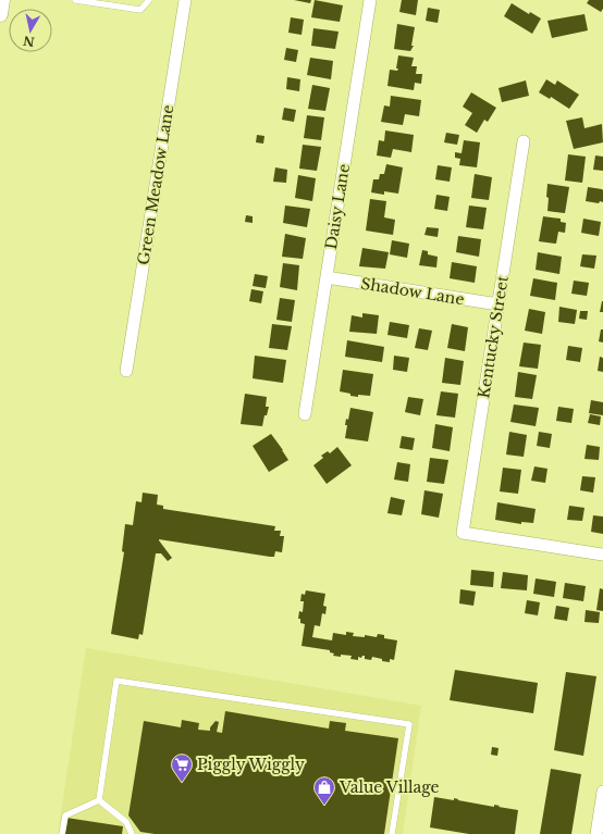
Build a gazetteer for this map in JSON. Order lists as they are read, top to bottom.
{
  "streets": {
    "street": [
      "Green Meadow Lane",
      "Daisy Lane",
      "Shadow Lane",
      "Kentucky Street"
    ]
  },
  "crossings": [
    ["Daisy Lane", "Shadow Lane"],
    ["Shadow Lane", "Kentucky Street"]
  ],
  "places": {
    "supermarket": ["Piggly Wiggly"],
    "shop": ["Value Village"]
  },
  "north": "bottom"
}
